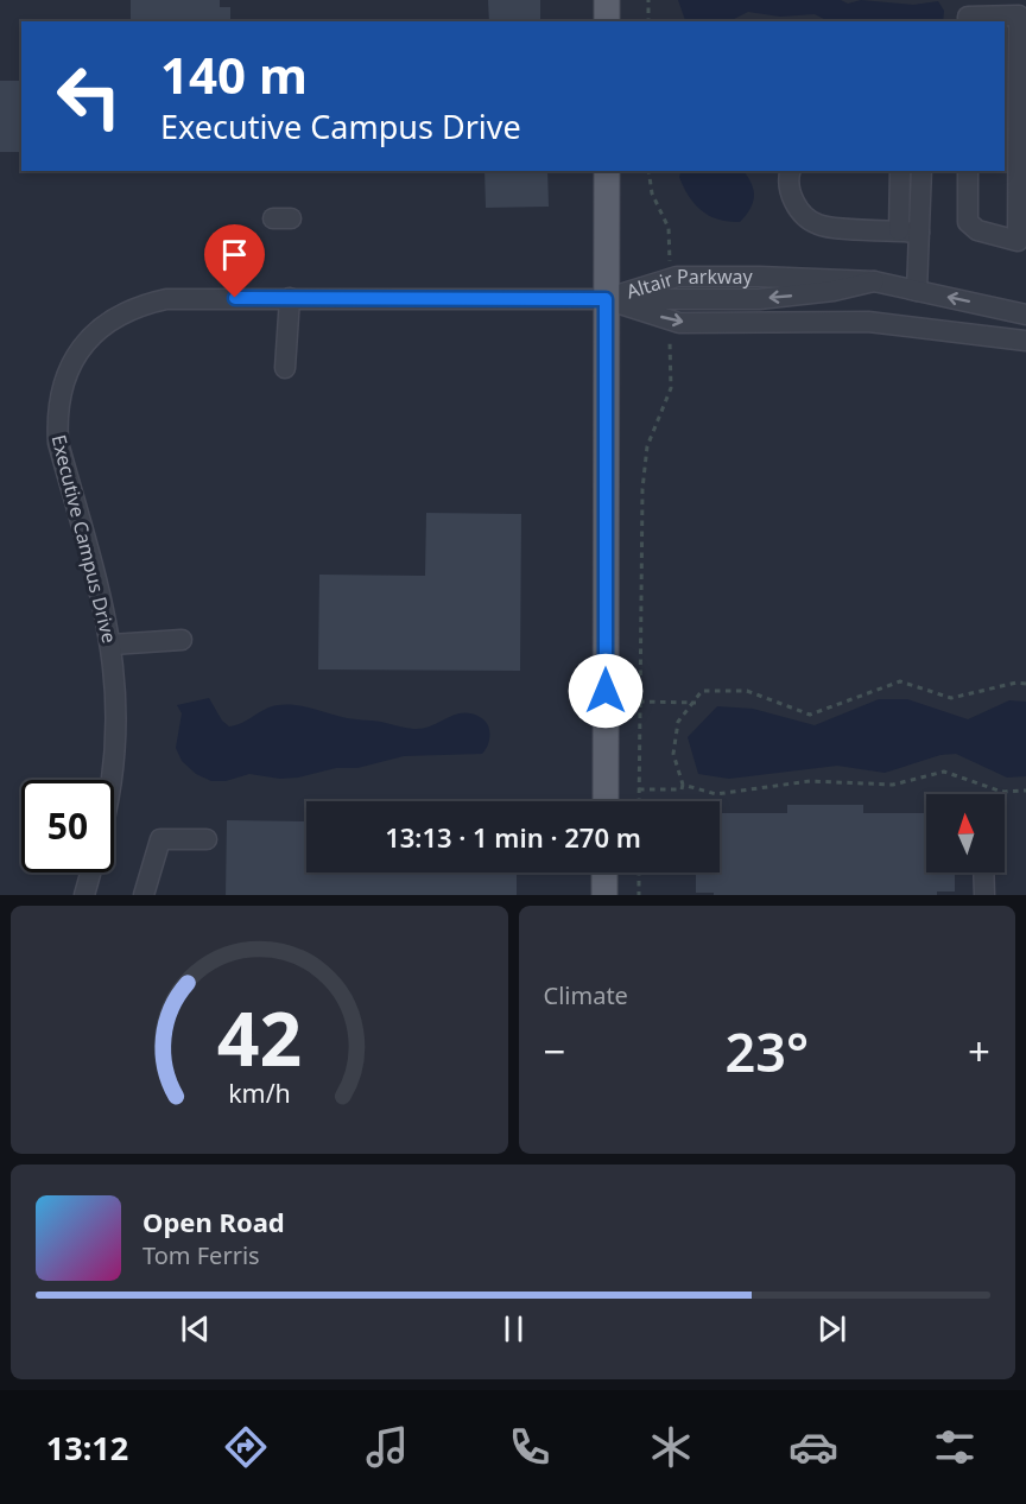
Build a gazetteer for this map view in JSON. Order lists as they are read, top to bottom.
{
  "streets": {
    "street": ["Altair Parkway", "Executive Campus Drive"]
  },
  "crossings": [
    ["Altair Parkway", "Executive Campus Drive"]
  ],
  "north": "top",
  "page": {
    "turn": ["140 m", "Executive Campus Drive"],
    "limit": "50",
    "trip": "13:13 · 1 min · 270 m",
    "tile": "Climate",
    "heat": ["−", "23°", "+"],
    "song": ["Open Road", "Tom Ferris"],
    "tabs": "13:12",
    "gauge": ["42", "km/h"]
  }
}
